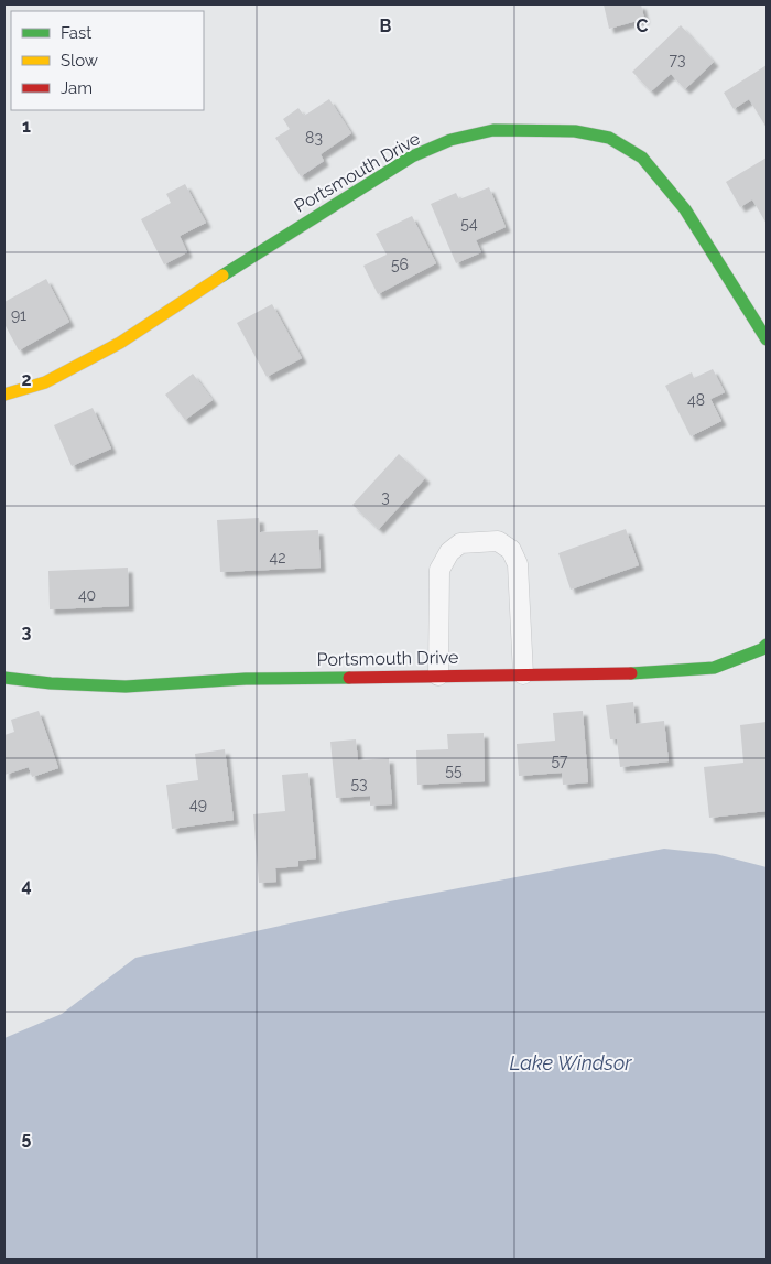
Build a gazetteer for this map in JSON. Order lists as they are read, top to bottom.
{
  "streets": {
    "street": ["Portsmouth Drive"]
  },
  "water": ["Lake Windsor"],
  "house_numbers": [
    "73",
    "83",
    "54",
    "56",
    "91",
    "48",
    "3",
    "42",
    "40",
    "57",
    "55",
    "53",
    "49"
  ],
  "legend": ["Fast", "Slow", "Jam"],
  "grid": {
    "columns": ["B", "C"],
    "rows": [
      "1",
      "2",
      "3",
      "4",
      "5"
    ]
  }
}
